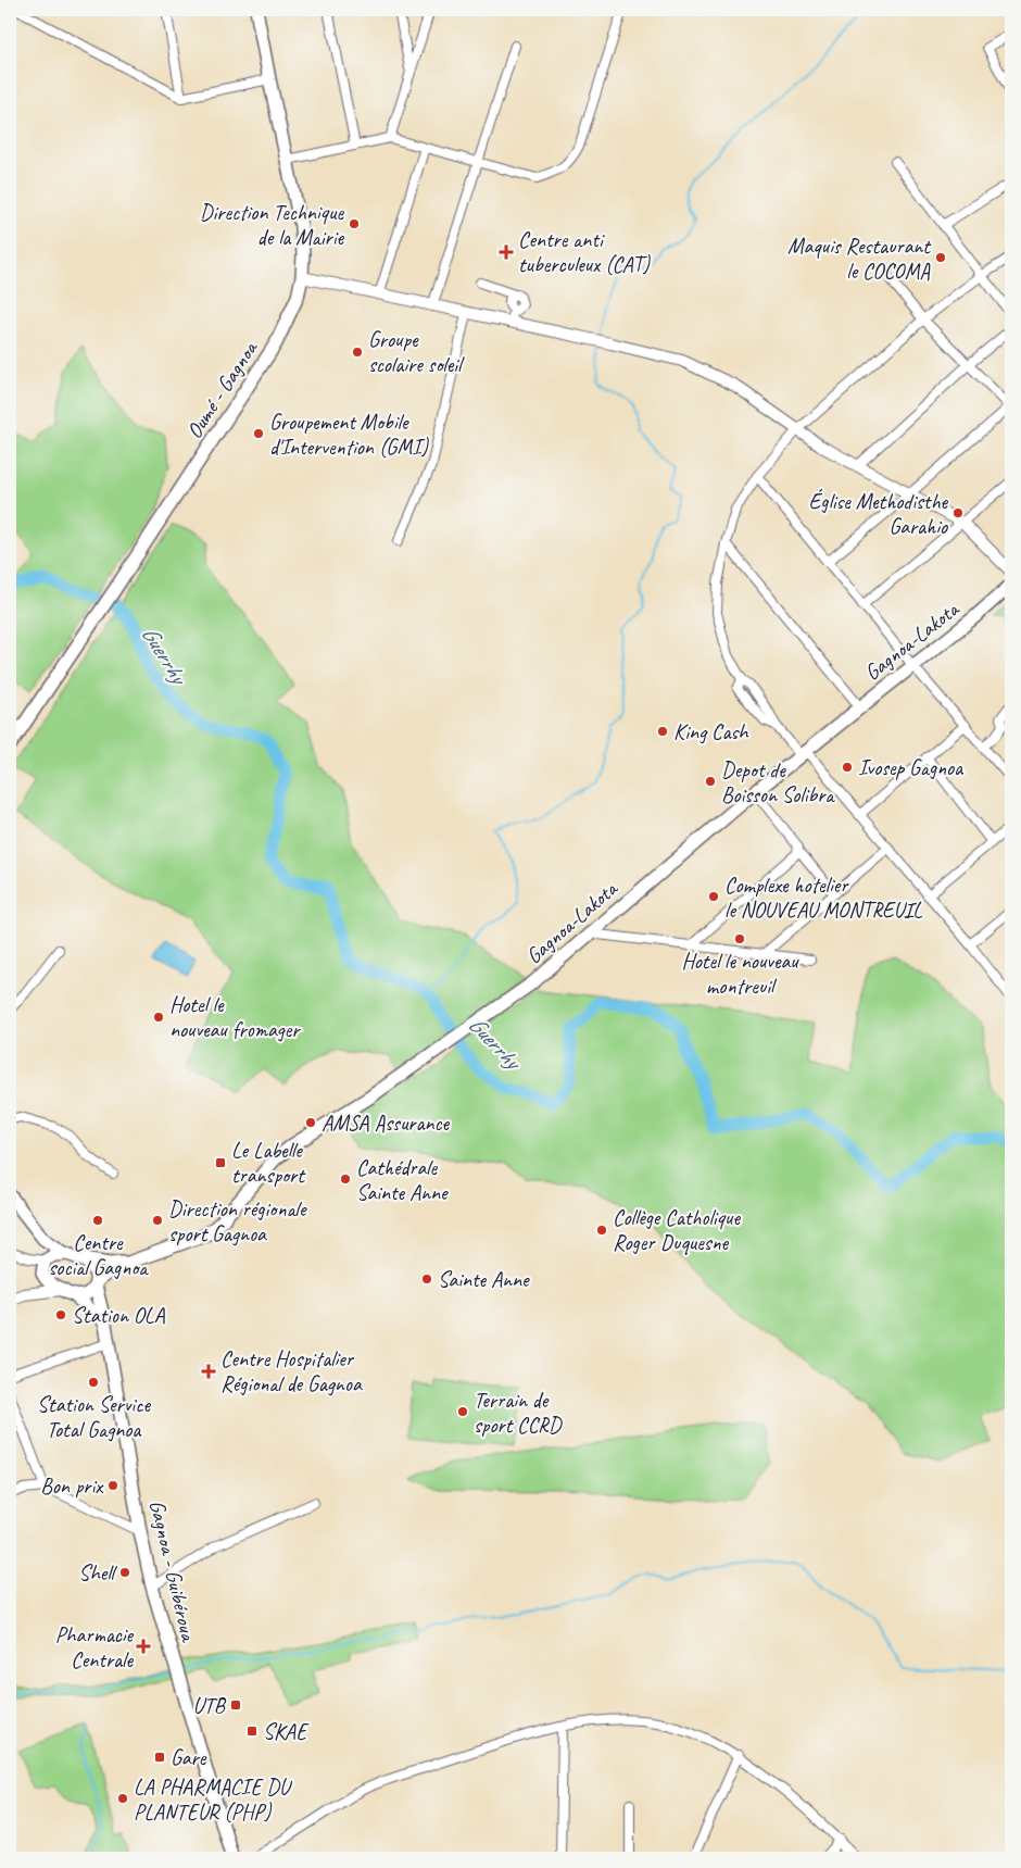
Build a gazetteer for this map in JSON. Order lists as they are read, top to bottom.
{
  "streets": {
    "main road": ["Oumé - Gagnoa", "Gagnoa-Lakota", "Gagnoa - Guibéroua"]
  },
  "crossings": [
    ["Gagnoa-Lakota", "Gagnoa - Guibéroua"]
  ],
  "water": ["Guerrhy"],
  "places": {
    "other": [
      "Direction Technique de la Mairie",
      "Maquis Restaurant le COCOMA",
      "Groupe scolaire soleil",
      "Groupement Mobile d'Intervention (GMI)",
      "Église Methodisthe Garahio",
      "King Cash",
      "Ivosep Gagnoa",
      "Depot de Boisson Solibra",
      "Complexe hotelier le NOUVEAU MONTREUIL",
      "Hotel le nouveau montreuil",
      "Hotel le nouveau fromager",
      "AMSA Assurance",
      "Cathédrale Sainte Anne",
      "Centre social Gagnoa",
      "Direction régionale sport Gagnoa",
      "Collège Catholique Roger Duquesne",
      "Sainte Anne",
      "Station OLA",
      "Station Service Total Gagnoa",
      "Terrain de sport CCRD",
      "Bon prix",
      "Shell",
      "LA PHARMACIE DU PLANTEUR (PHP)"
    ],
    "health": ["Centre anti tuberculeux (CAT)", "Centre Hospitalier Régional de Gagnoa", "Pharmacie Centrale"],
    "transit": [
      "Le Labelle transport",
      "UTB",
      "SKAE",
      "Gare"
    ]
  }
}
